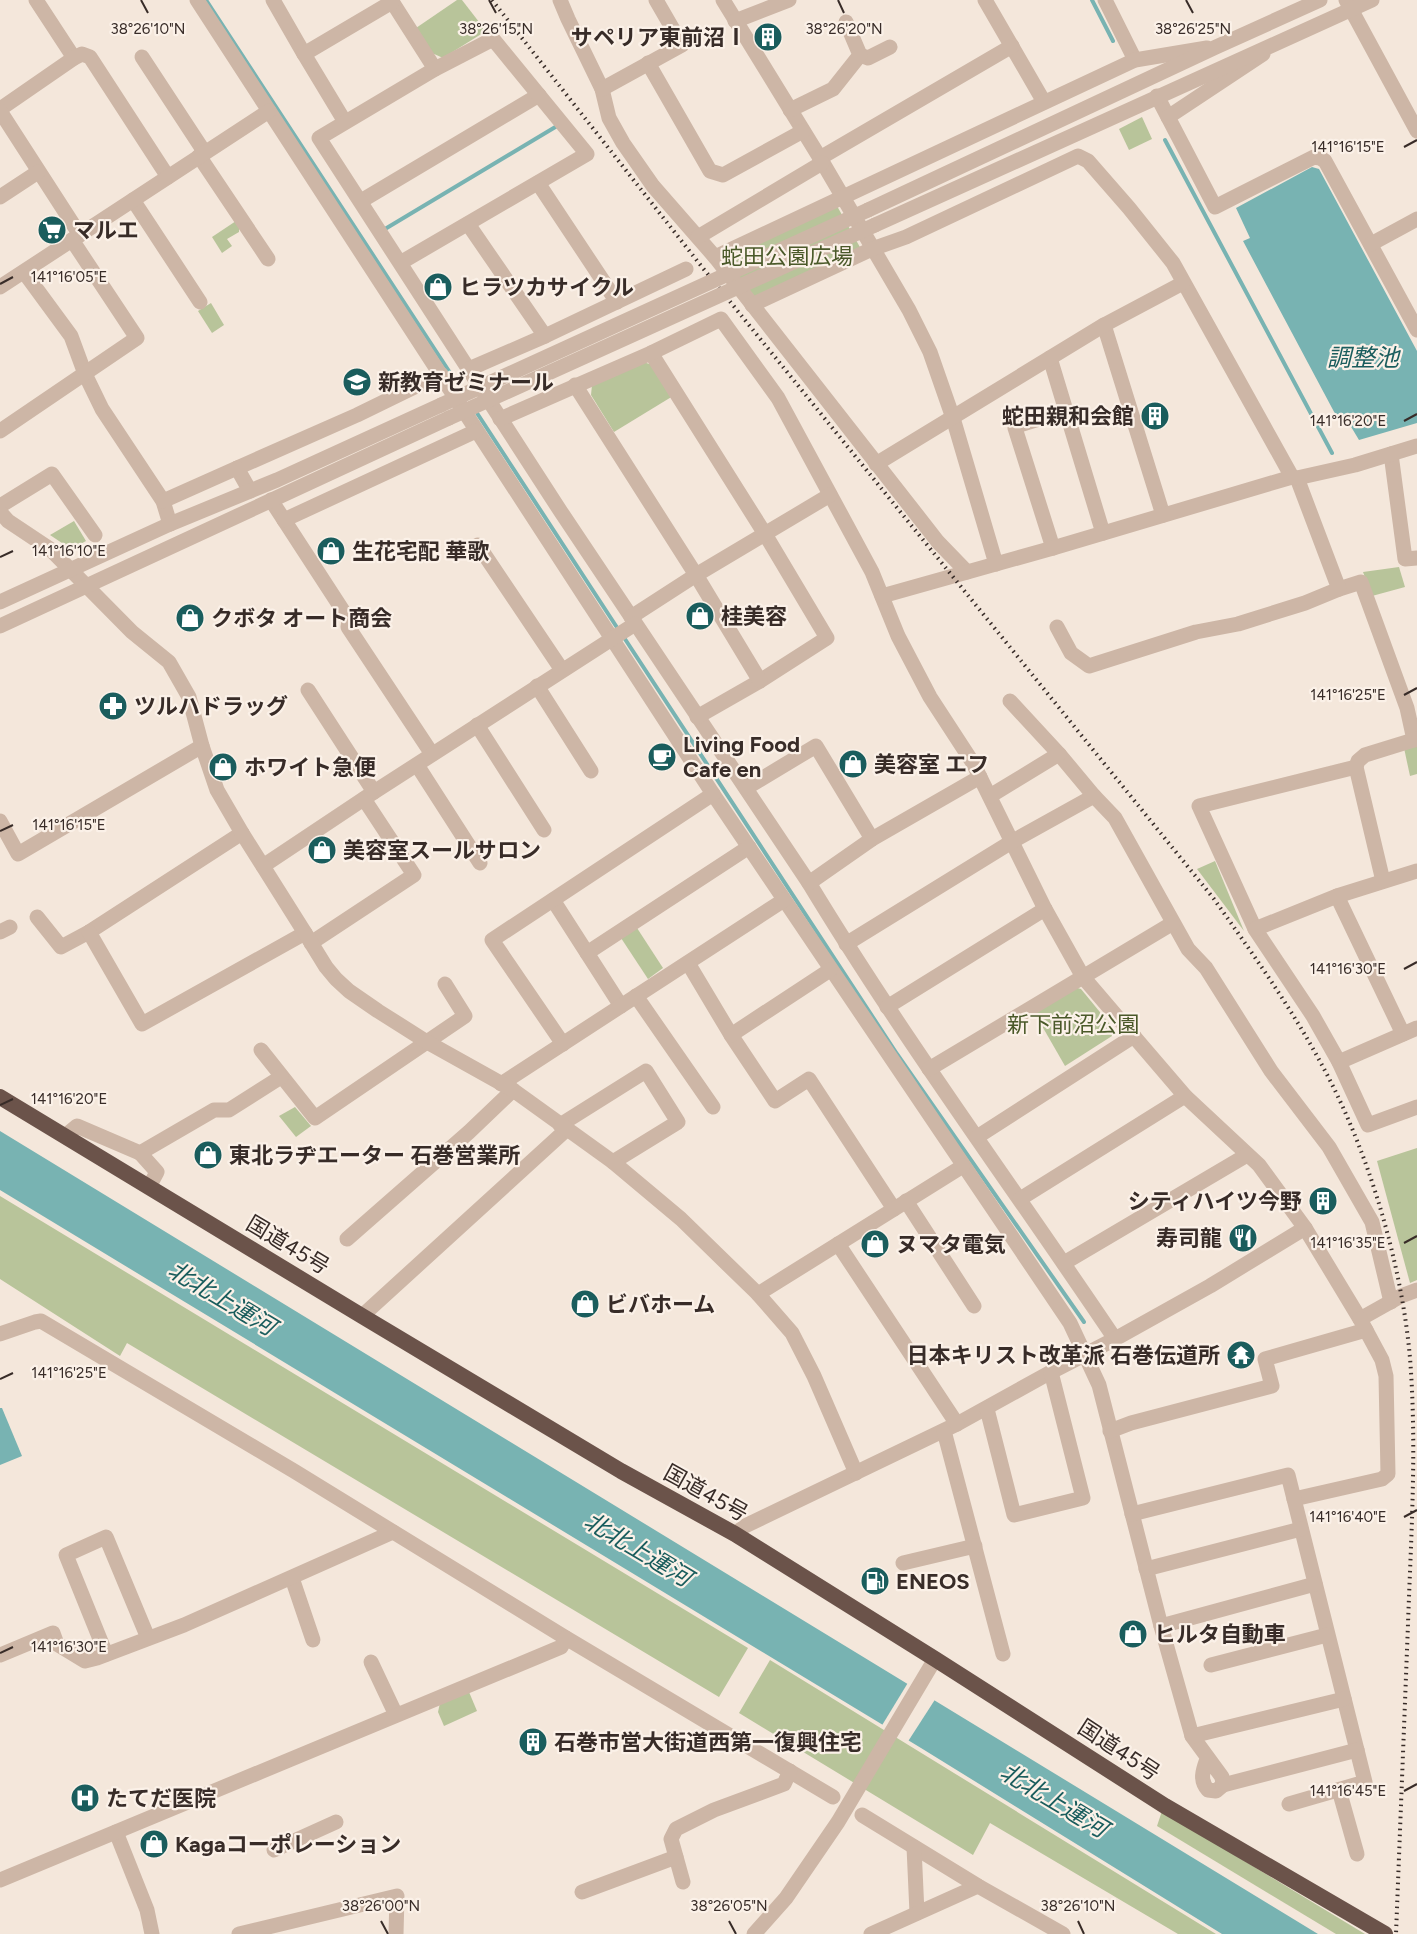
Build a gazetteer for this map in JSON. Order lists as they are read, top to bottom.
{
  "streets": {
    "highway": ["国道45号"]
  },
  "water": ["調整池", "北北上運河"],
  "parks": ["蛇田公園広場", "新下前沼公園"],
  "places": {
    "building": [
      "サペリア東前沼Ⅰ",
      "蛇田親和会館",
      "シティハイツ今野",
      "石巻市営大街道西第一復興住宅"
    ],
    "supermarket": ["マルエ"],
    "shop": [
      "ヒラツカサイクル",
      "生花宅配 華歌",
      "桂美容",
      "クボタ オート商会",
      "美容室 エフ",
      "ホワイト急便",
      "美容室スールサロン",
      "東北ラヂエーター 石巻営業所",
      "ヌマタ電気",
      "ビバホーム",
      "ヒルタ自動車",
      "Kagaコーポレーション"
    ],
    "school or university": ["新教育ゼミナール"],
    "pharmacy": ["ツルハドラッグ"],
    "cafe": ["Living Food Cafe en"],
    "restaurant": ["寿司龍"],
    "temple": ["日本キリスト改革派 石巻伝道所"],
    "fuel station": ["ENEOS"],
    "hospital": ["たてだ医院"]
  },
  "coordinates": [
    "38°26'10\"N",
    "38°26'15\"N",
    "38°26'25\"N",
    "38°26'20\"N",
    "141°16'15\"E",
    "141°16'05\"E",
    "141°16'20\"E",
    "141°16'10\"E",
    "141°16'25\"E",
    "141°16'30\"E",
    "141°16'35\"E",
    "141°16'40\"E",
    "141°16'45\"E",
    "38°26'00\"N",
    "38°26'05\"N"
  ]
}
